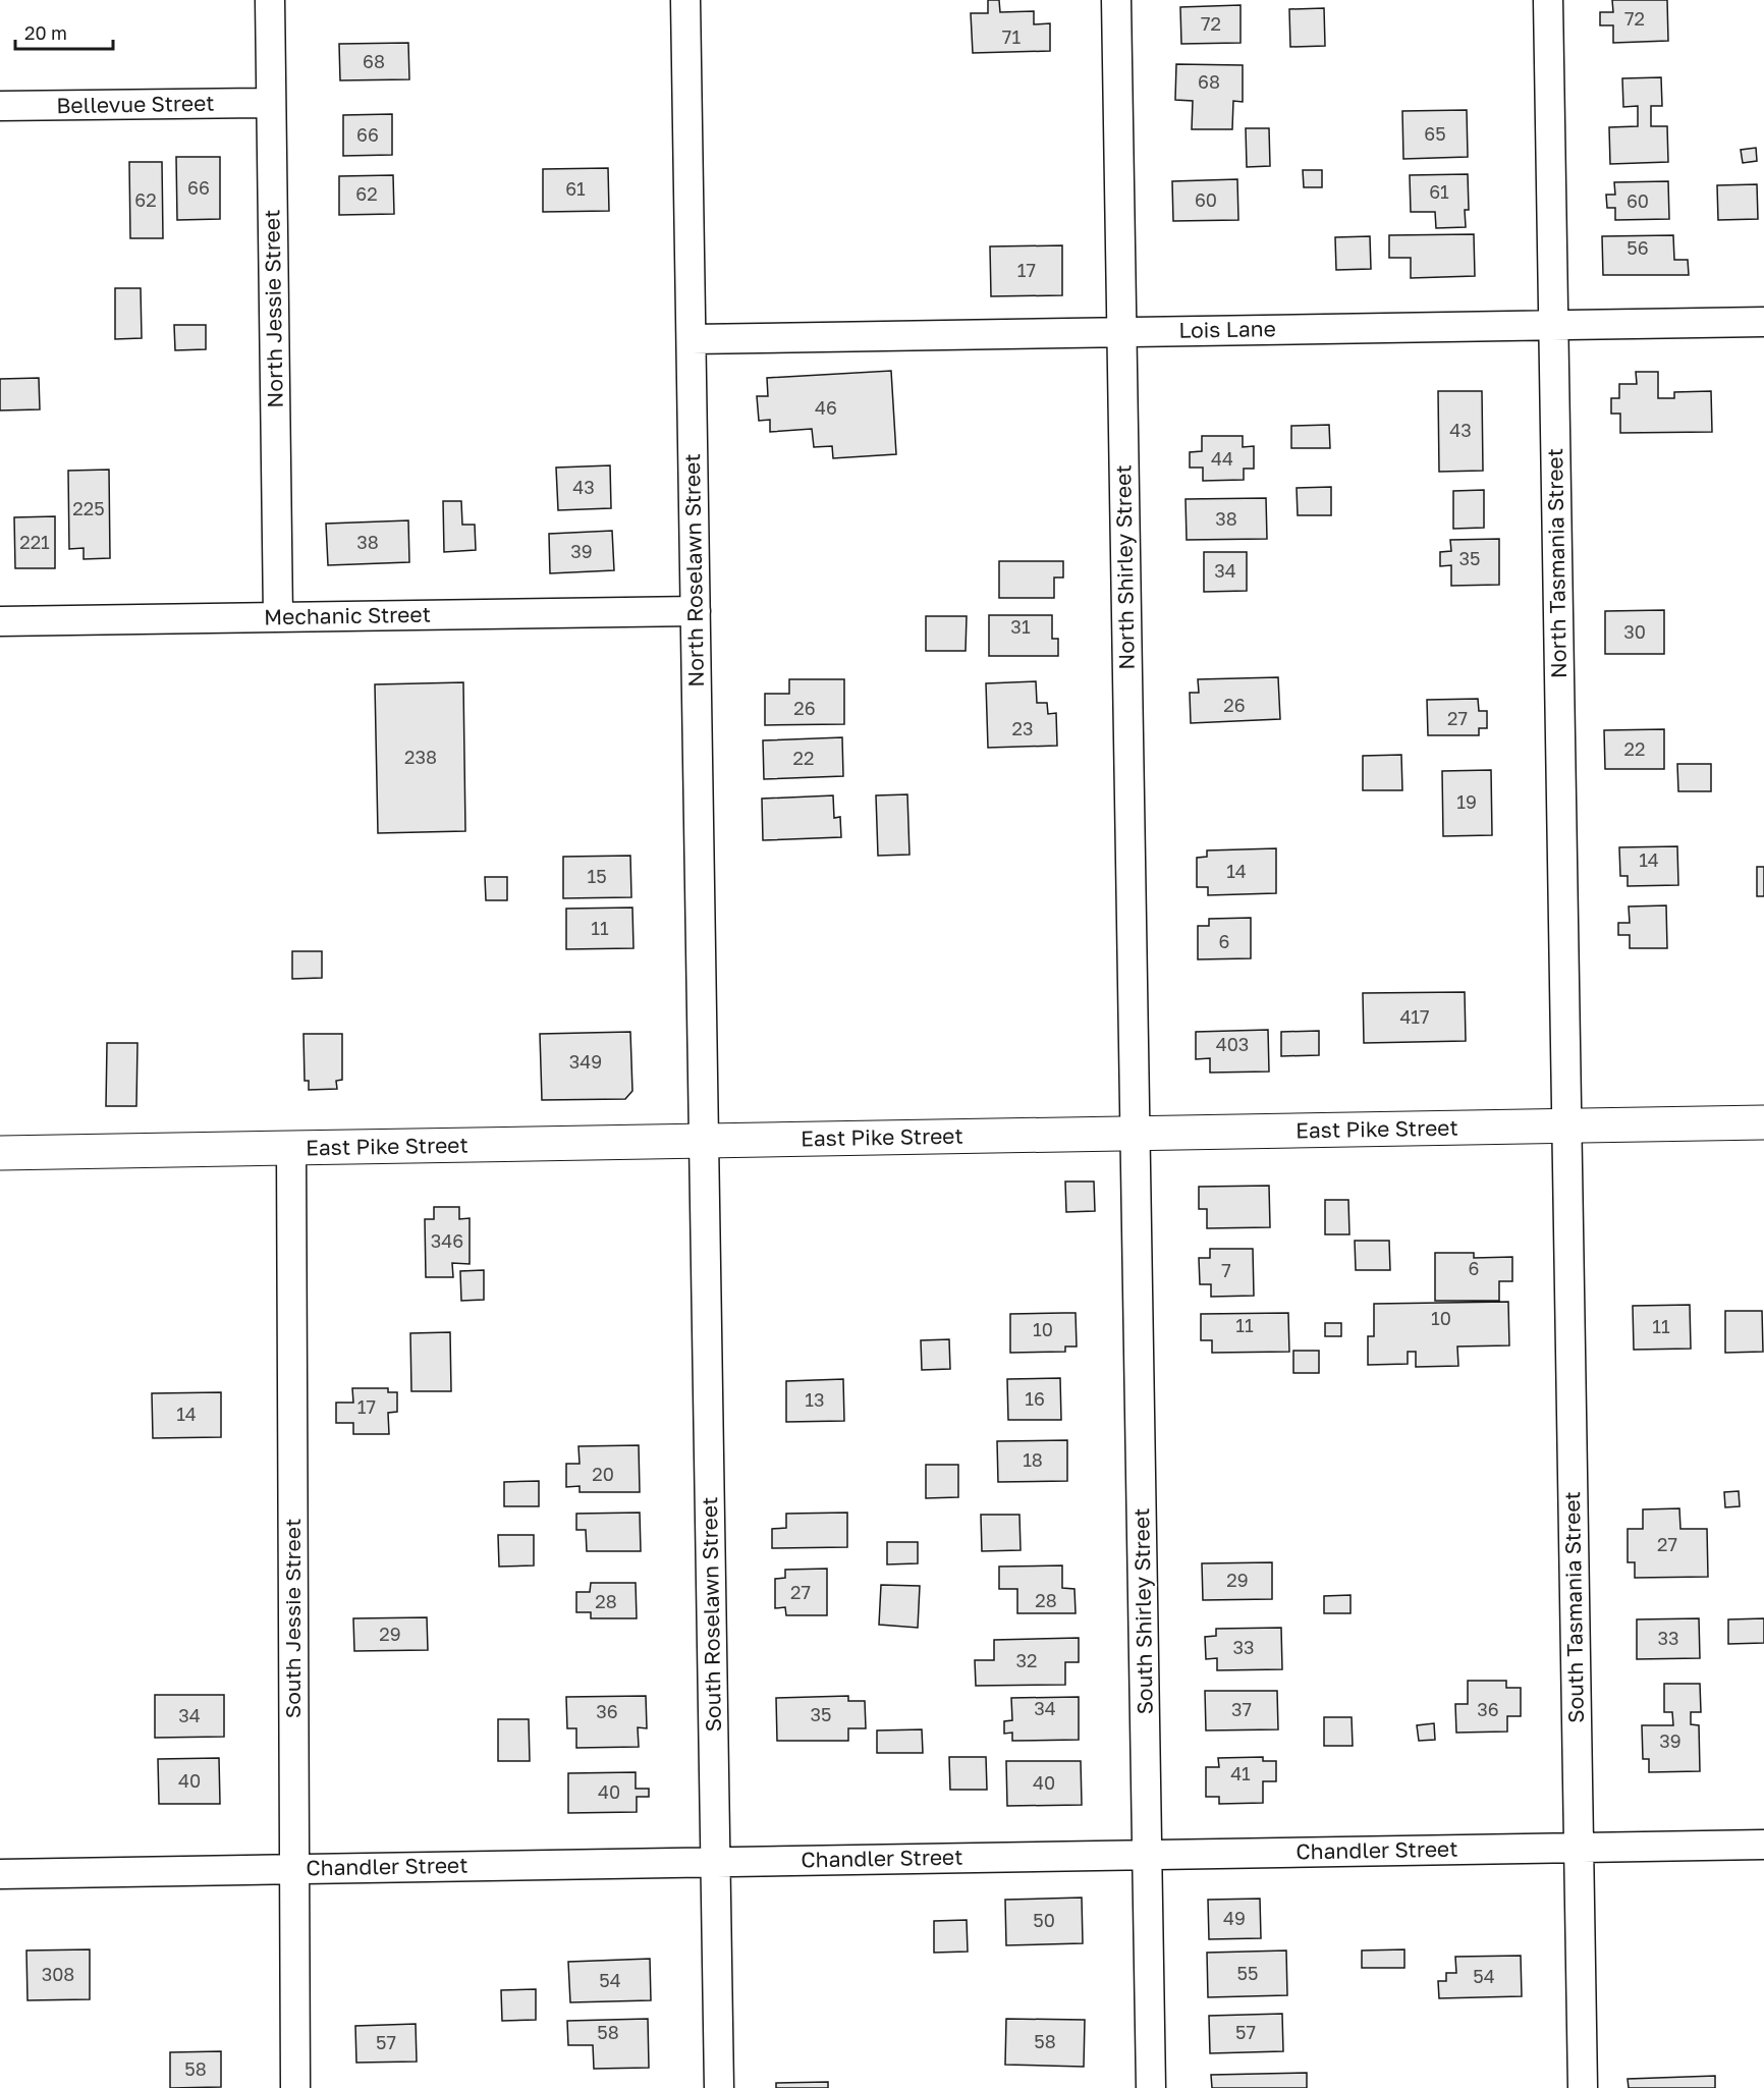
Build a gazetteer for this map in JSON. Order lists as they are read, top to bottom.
{
  "streets": {
    "street": [
      "Bellevue Street",
      "North Jessie Street",
      "Lois Lane",
      "North Tasmania Street",
      "North Shirley Street",
      "North Roselawn Street",
      "Mechanic Street",
      "East Pike Street",
      "South Tasmania Street",
      "South Shirley Street",
      "South Roselawn Street",
      "South Jessie Street",
      "Chandler Street"
    ]
  },
  "crossings": [
    ["Bellevue Street", "North Jessie Street"],
    ["North Jessie Street", "Mechanic Street"],
    ["Lois Lane", "North Tasmania Street"],
    ["Lois Lane", "North Shirley Street"],
    ["Lois Lane", "North Roselawn Street"],
    ["North Tasmania Street", "East Pike Street"],
    ["North Tasmania Street", "South Tasmania Street"],
    ["North Shirley Street", "East Pike Street"],
    ["North Shirley Street", "South Shirley Street"],
    ["North Roselawn Street", "Mechanic Street"],
    ["North Roselawn Street", "East Pike Street"],
    ["North Roselawn Street", "South Roselawn Street"],
    ["East Pike Street", "South Tasmania Street"],
    ["East Pike Street", "South Shirley Street"],
    ["East Pike Street", "South Roselawn Street"],
    ["East Pike Street", "South Jessie Street"],
    ["South Tasmania Street", "Chandler Street"],
    ["South Shirley Street", "Chandler Street"],
    ["South Roselawn Street", "Chandler Street"],
    ["South Jessie Street", "Chandler Street"]
  ],
  "house_numbers": [
    "72",
    "72",
    "71",
    "68",
    "68",
    "65",
    "66",
    "66",
    "61",
    "61",
    "62",
    "62",
    "60",
    "60",
    "56",
    "17",
    "46",
    "43",
    "44",
    "43",
    "225",
    "38",
    "221",
    "38",
    "39",
    "35",
    "34",
    "31",
    "30",
    "26",
    "26",
    "27",
    "23",
    "22",
    "238",
    "22",
    "19",
    "14",
    "14",
    "15",
    "11",
    "6",
    "417",
    "403",
    "349",
    "346",
    "6",
    "7",
    "10",
    "11",
    "11",
    "10",
    "16",
    "13",
    "17",
    "14",
    "18",
    "20",
    "27",
    "29",
    "27",
    "28",
    "28",
    "29",
    "33",
    "33",
    "32",
    "34",
    "37",
    "36",
    "36",
    "35",
    "34",
    "39",
    "41",
    "40",
    "40",
    "40",
    "49",
    "50",
    "55",
    "308",
    "54",
    "54",
    "58",
    "57",
    "58",
    "57",
    "58"
  ],
  "scale_bar": "20 m"
}
